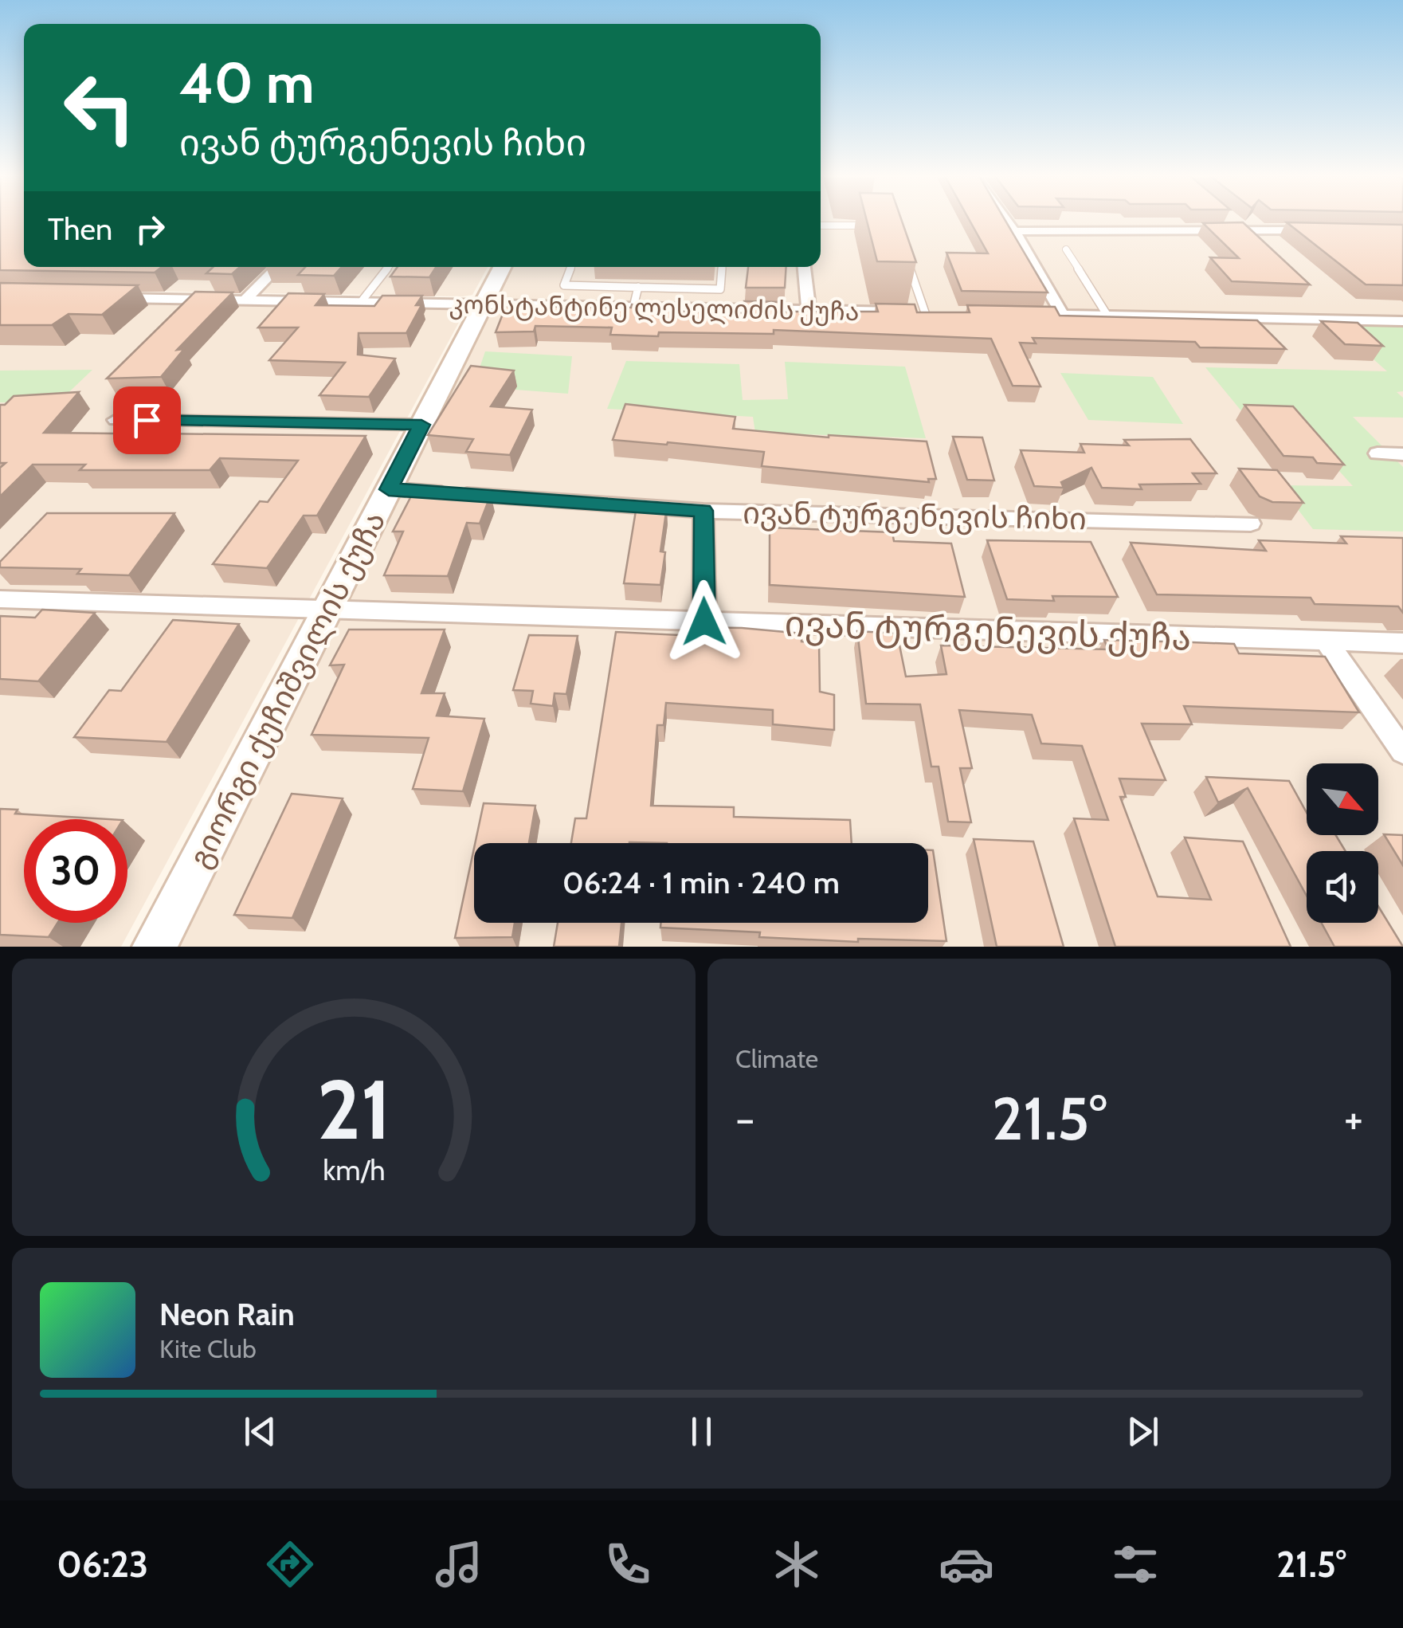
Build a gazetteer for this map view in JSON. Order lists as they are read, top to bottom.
{
  "streets": {
    "street": [
      "კონსტანტინე ლესელიძის ქუჩა",
      "ივან ტურგენევის ჩიხი",
      "ივან ტურგენევის ქუჩა",
      "გიორგი ქუჩიშვილის ქუჩა"
    ]
  },
  "crossings": [
    ["კონსტანტინე ლესელიძის ქუჩა", "გიორგი ქუჩიშვილის ქუჩა"],
    ["ივან ტურგენევის ჩიხი", "გიორგი ქუჩიშვილის ქუჩა"],
    ["ივან ტურგენევის ქუჩა", "გიორგი ქუჩიშვილის ქუჩა"]
  ],
  "north": "bottom right",
  "page": {
    "turn": ["40 m", "ივან ტურგენევის ჩიხი"],
    "then": "Then",
    "limit": "30",
    "trip": "06:24 · 1 min · 240 m",
    "tile": "Climate",
    "heat": ["−", "21.5°", "+"],
    "song": ["Neon Rain", "Kite Club"],
    "tabs": ["06:23", "21.5°"],
    "gauge": ["21", "km/h"]
  }
}
